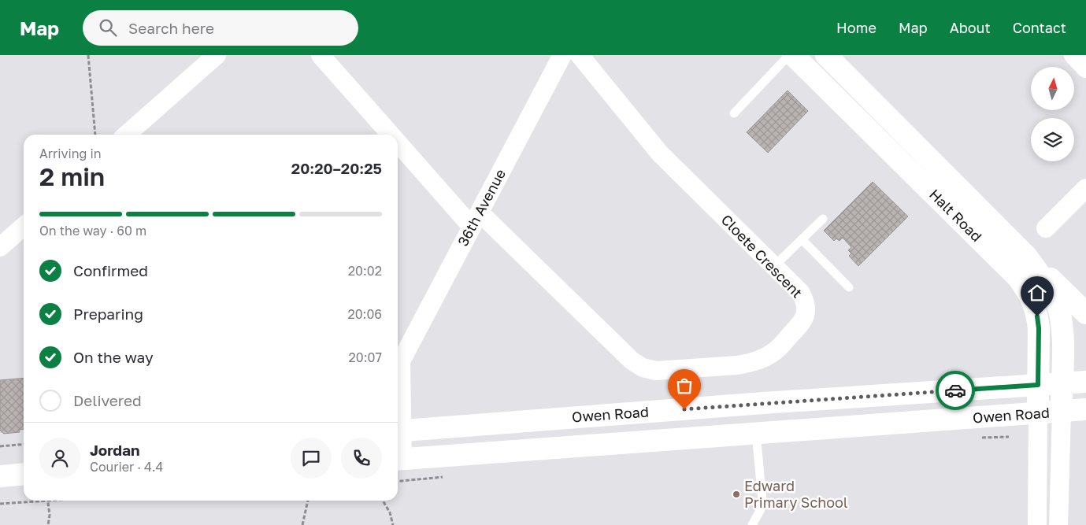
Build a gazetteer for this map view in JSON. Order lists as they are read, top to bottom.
{
  "streets": {
    "street": [
      "36th Avenue",
      "Halt Road",
      "Cloete Crescent",
      "Owen Road"
    ]
  },
  "crossings": [
    ["36th Avenue", "Cloete Crescent"],
    ["36th Avenue", "Owen Road"],
    ["Halt Road", "Owen Road"]
  ],
  "places": ["Edward Primary School"],
  "north": "top",
  "page": {
    "header": "Map",
    "search": "Search here",
    "nav": [
      "Home",
      "Map",
      "About",
      "Contact"
    ],
    "heading": ["2 min", "Arriving in", "20:20–20:25"],
    "panel": ["Jordan", "Courier · 4.4"],
    "bar": "On the way · 60 m",
    "list": [
      ["Confirmed", "20:02"],
      ["Preparing", "20:06"],
      ["On the way", "20:07"],
      "Delivered"
    ]
  }
}
